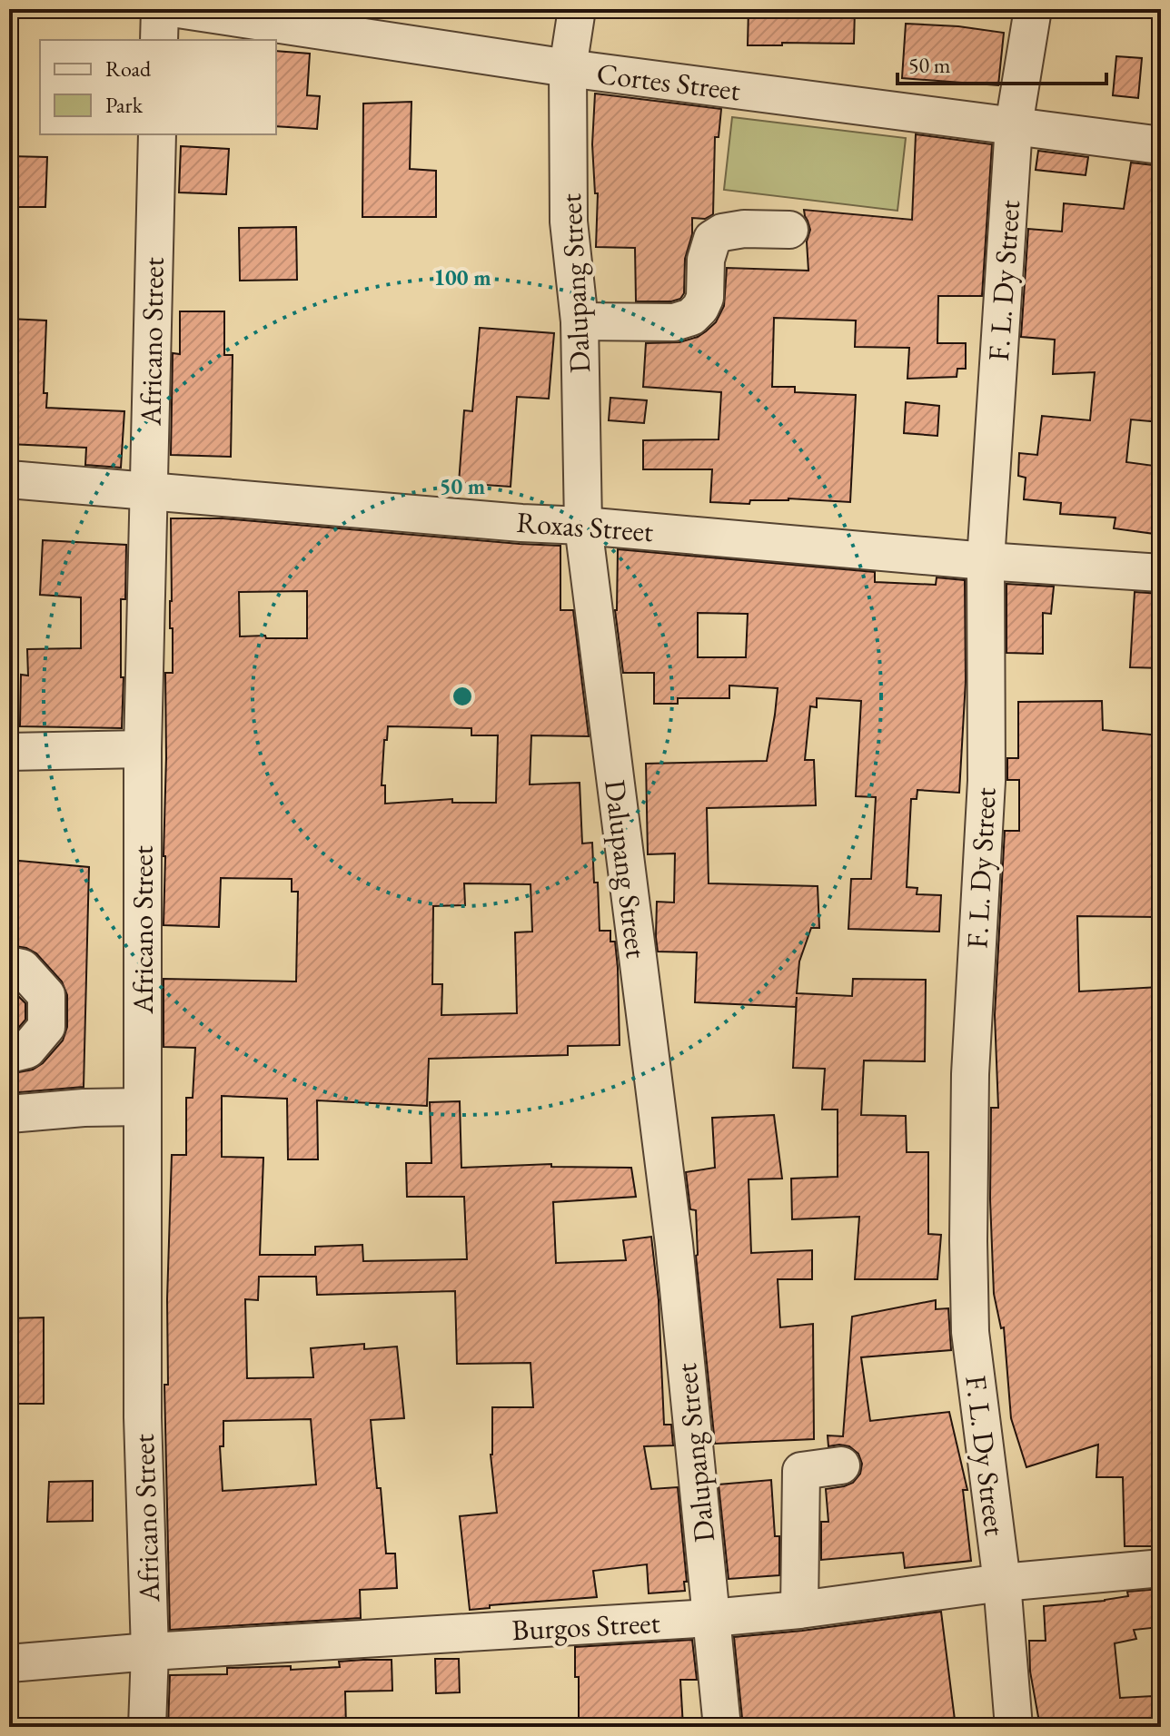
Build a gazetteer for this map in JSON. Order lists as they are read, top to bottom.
{
  "streets": {
    "street": [
      "Cortes Street",
      "F. L. Dy Street",
      "Dalupang Street",
      "Africano Street",
      "Roxas Street",
      "Burgos Street"
    ]
  },
  "crossings": [
    ["Cortes Street", "F. L. Dy Street"],
    ["Cortes Street", "Dalupang Street"],
    ["F. L. Dy Street", "Roxas Street"],
    ["F. L. Dy Street", "Burgos Street"],
    ["Dalupang Street", "Roxas Street"],
    ["Dalupang Street", "Burgos Street"],
    ["Africano Street", "Roxas Street"],
    ["Africano Street", "Burgos Street"]
  ],
  "legend": ["Road", "Park"],
  "scale_bar": "50 m",
  "rings": ["100 m", "50 m"]
}
